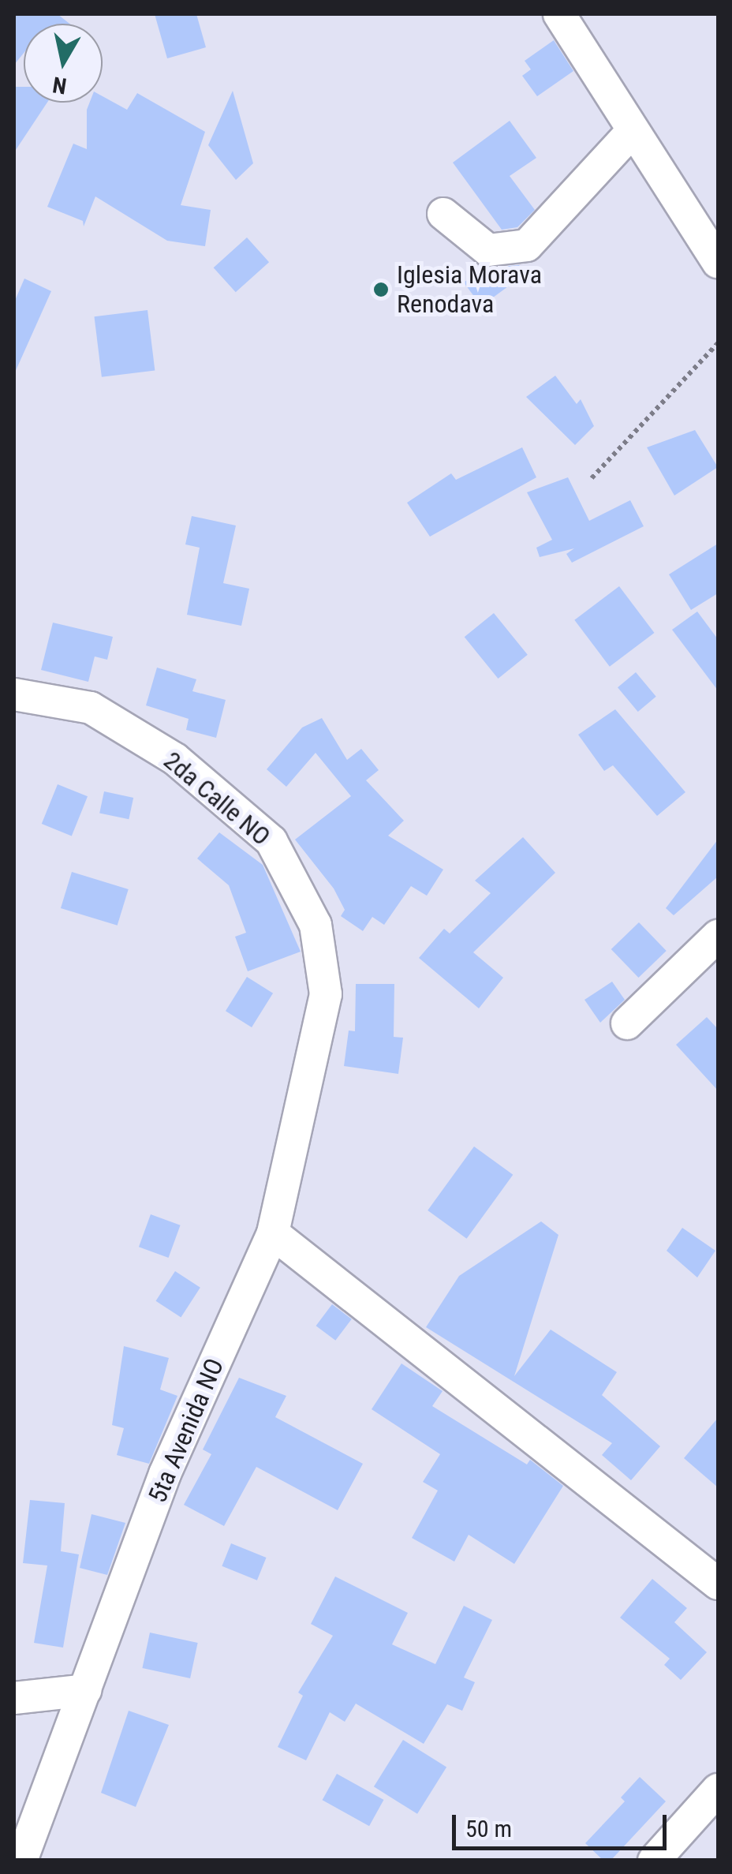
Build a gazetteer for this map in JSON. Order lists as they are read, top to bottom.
{
  "streets": {
    "street": ["2da Calle NO", "5ta Avenida NO"]
  },
  "crossings": [
    ["2da Calle NO", "5ta Avenida NO"]
  ],
  "places": ["Iglesia Morava Renodava"],
  "scale_bar": "50 m",
  "north": "bottom"
}
